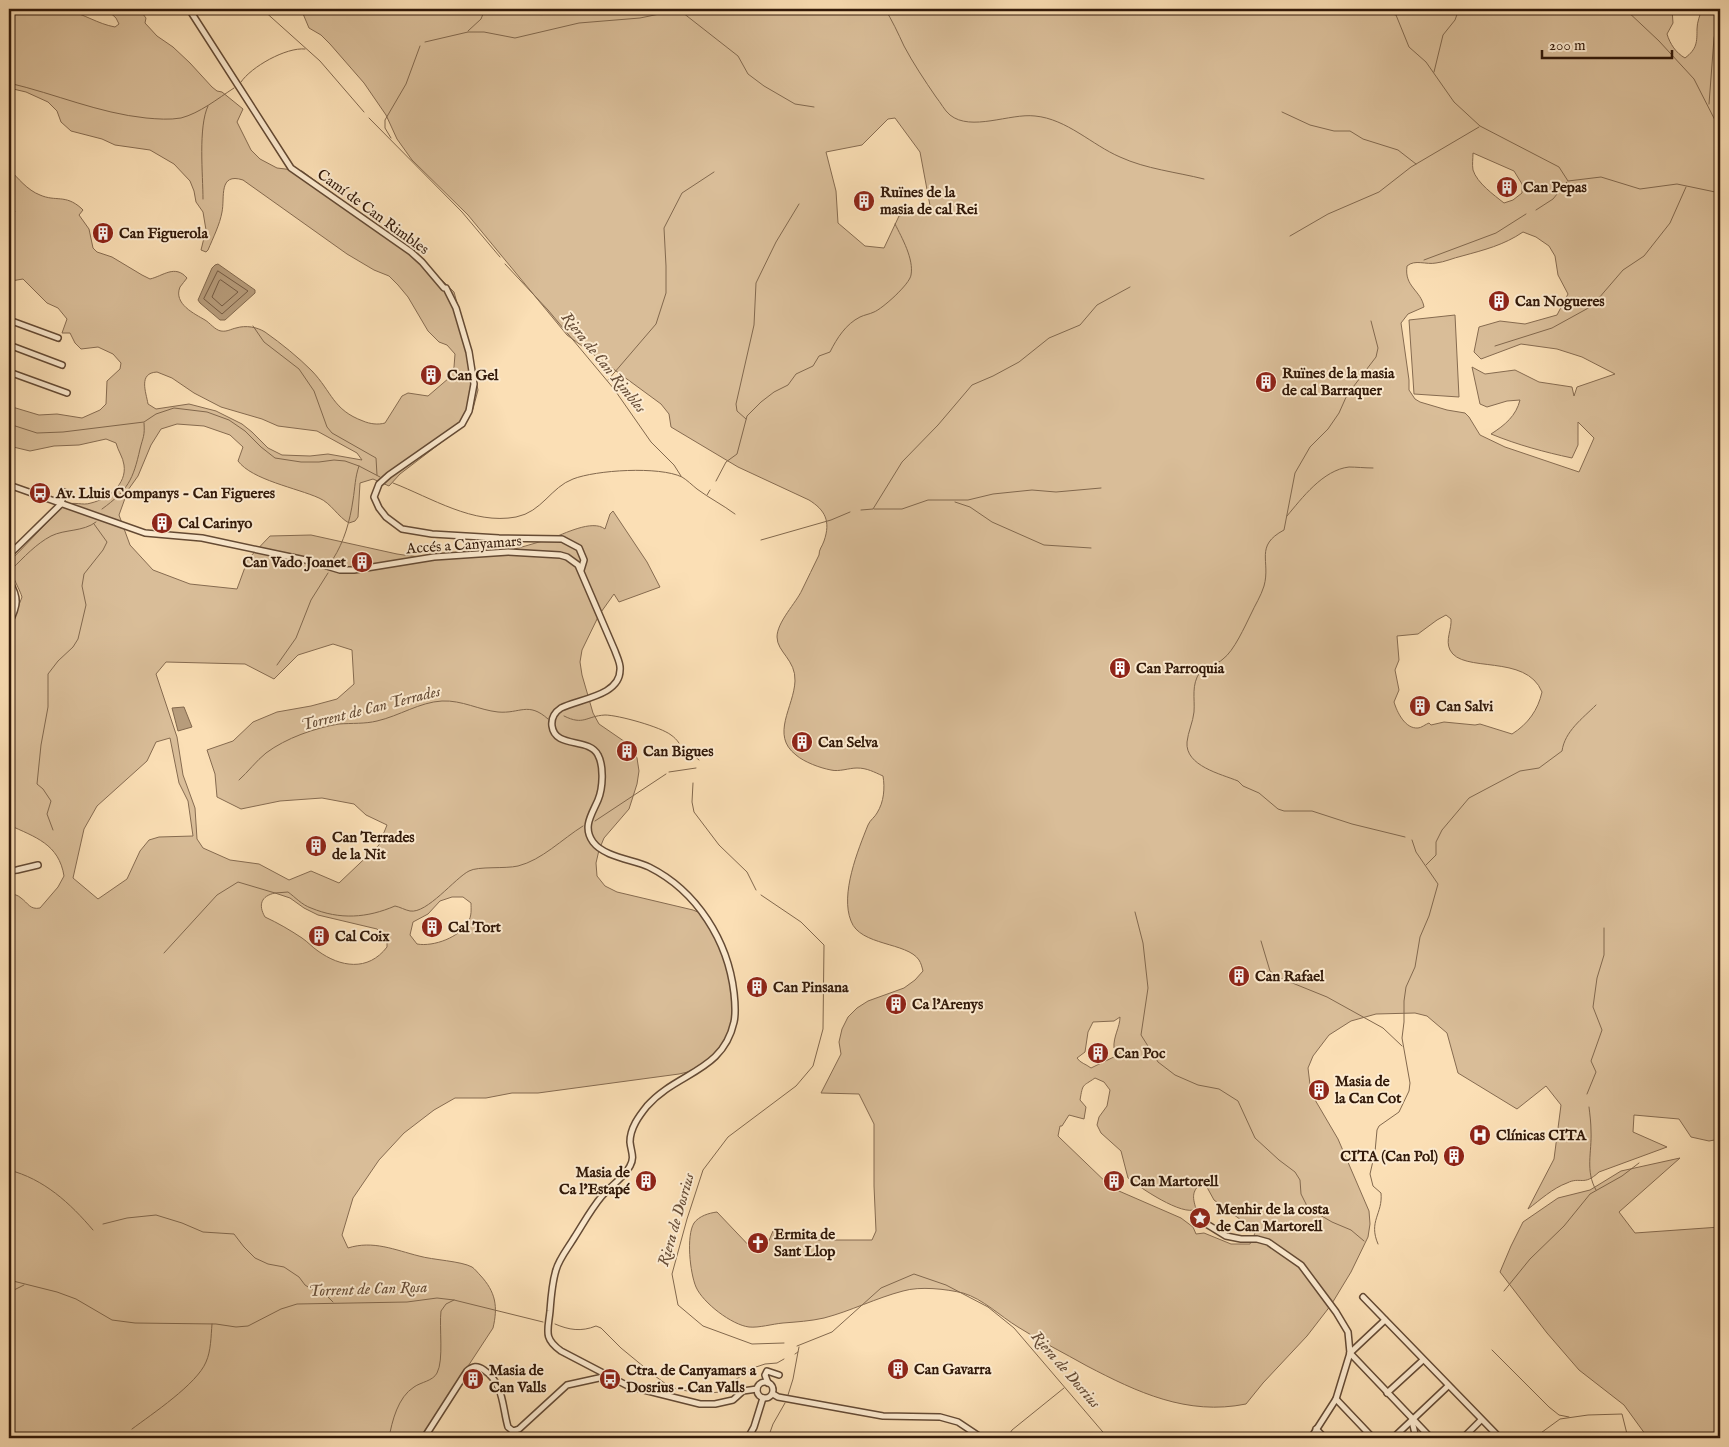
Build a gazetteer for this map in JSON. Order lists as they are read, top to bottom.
{
  "streets": {
    "street": ["Camí de Can Rimbles", "Accés a Canyamars"]
  },
  "crossings": [
    ["Camí de Can Rimbles", "Accés a Canyamars"]
  ],
  "water": [
    "Riera de Can Rimbles",
    "Torrent de Can Terrades",
    "Riera de Dosrius",
    "Torrent de Can Rosa"
  ],
  "places": {
    "building": [
      "Can Pepas",
      "Ruïnes de la masia de cal Rei",
      "Can Figuerola",
      "Can Nogueres",
      "Can Gel",
      "Ruïnes de la masia de cal Barraquer",
      "Cal Carinyo",
      "Can Vado Joanet",
      "Can Parroquia",
      "Can Salvi",
      "Can Selva",
      "Can Bigues",
      "Can Terrades de la Nit",
      "Cal Tort",
      "Cal Coix",
      "Can Rafael",
      "Can Pinsana",
      "Ca l'Arenys",
      "Can Poc",
      "Masia de la Can Cot",
      "CITA (Can Pol)",
      "Masia de Ca l'Estapé",
      "Can Martorell",
      "Can Gavarra",
      "Masia de Can Valls"
    ],
    "bus stop": ["Av. Lluis Companys - Can Figueres", "Ctra. de Canyamars a Dosrius - Can Valls"],
    "hospital": ["Clínicas CITA"],
    "place": ["Menhir de la costa de Can Martorell"],
    "church": ["Ermita de Sant Llop"]
  },
  "scale_bar": "200 m"
}
